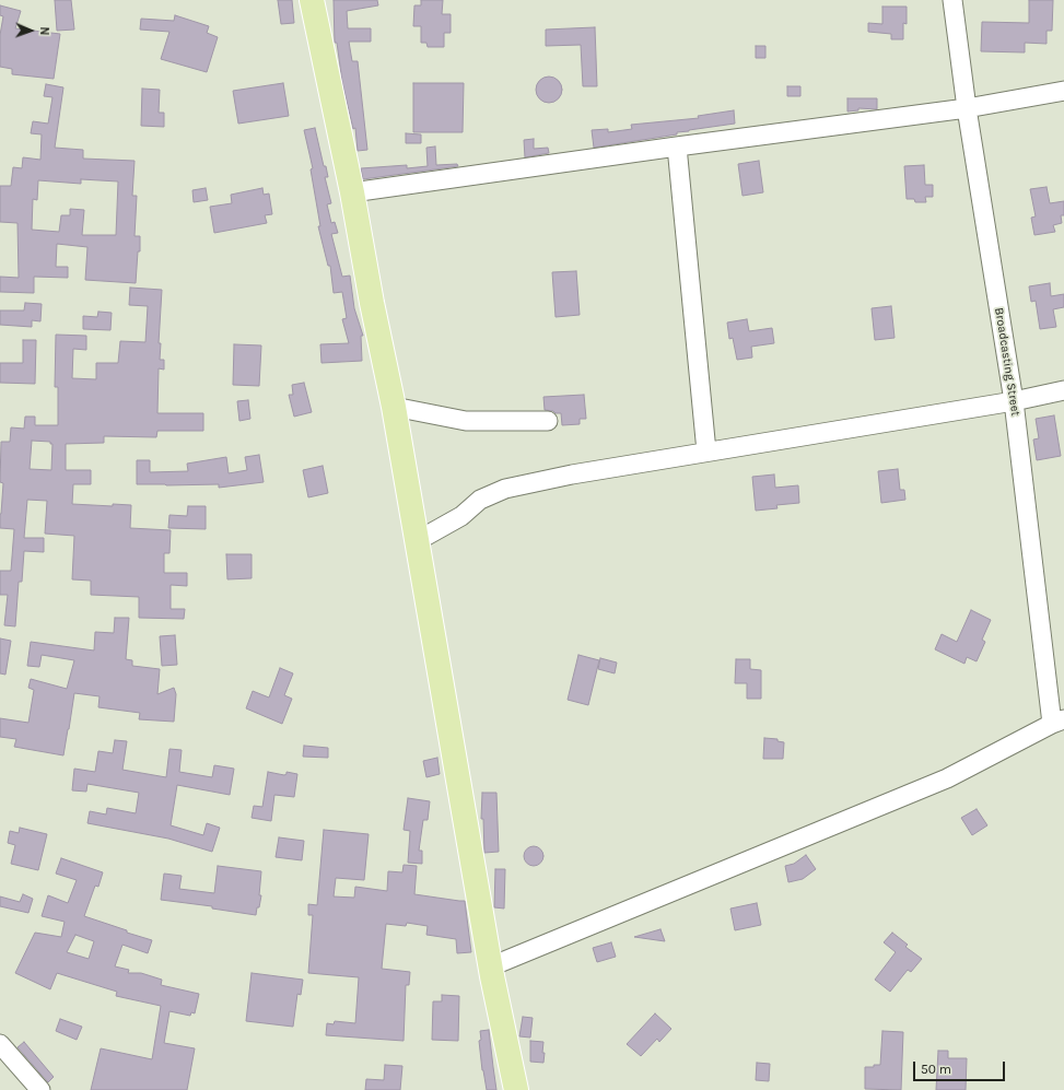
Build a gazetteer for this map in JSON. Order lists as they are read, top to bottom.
{
  "streets": {
    "street": ["Broadcasting Street"]
  },
  "scale_bar": "50 m",
  "north": "right"
}
